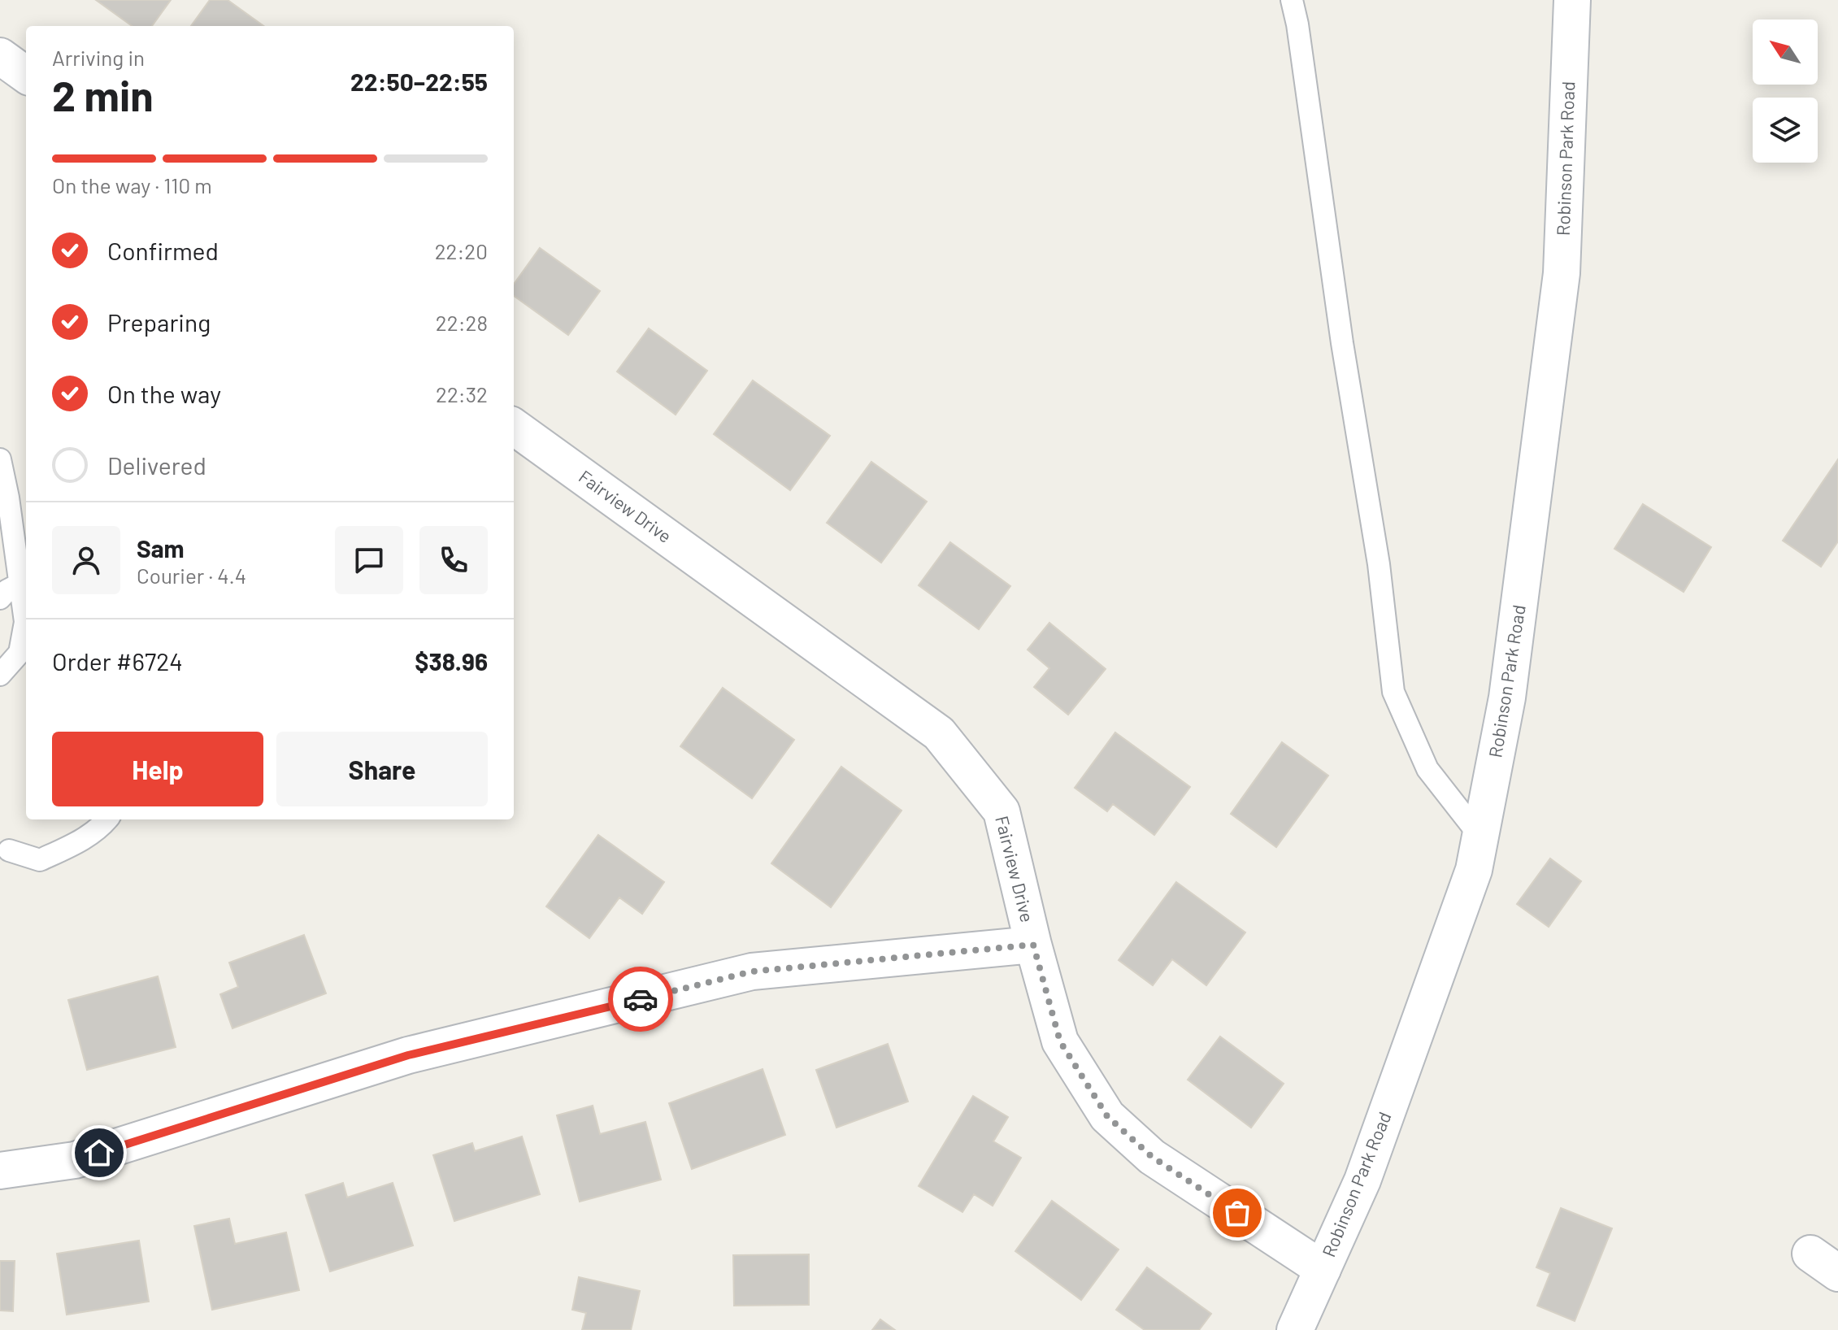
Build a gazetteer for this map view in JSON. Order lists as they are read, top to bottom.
{
  "streets": {
    "street": ["Robinson Park Road", "Fairview Drive"]
  },
  "crossings": [
    ["Robinson Park Road", "Fairview Drive"]
  ],
  "north": "top left",
  "page": {
    "heading": ["2 min", "Arriving in", "22:50–22:55"],
    "panel": [
      "Sam",
      "Courier · 4.4",
      "Order #6724",
      "$38.96"
    ],
    "bar": "On the way · 110 m",
    "list": [
      ["Confirmed", "22:20"],
      ["Preparing", "22:28"],
      ["On the way", "22:32"],
      "Delivered"
    ],
    "buttons": ["Help", "Share"]
  }
}
